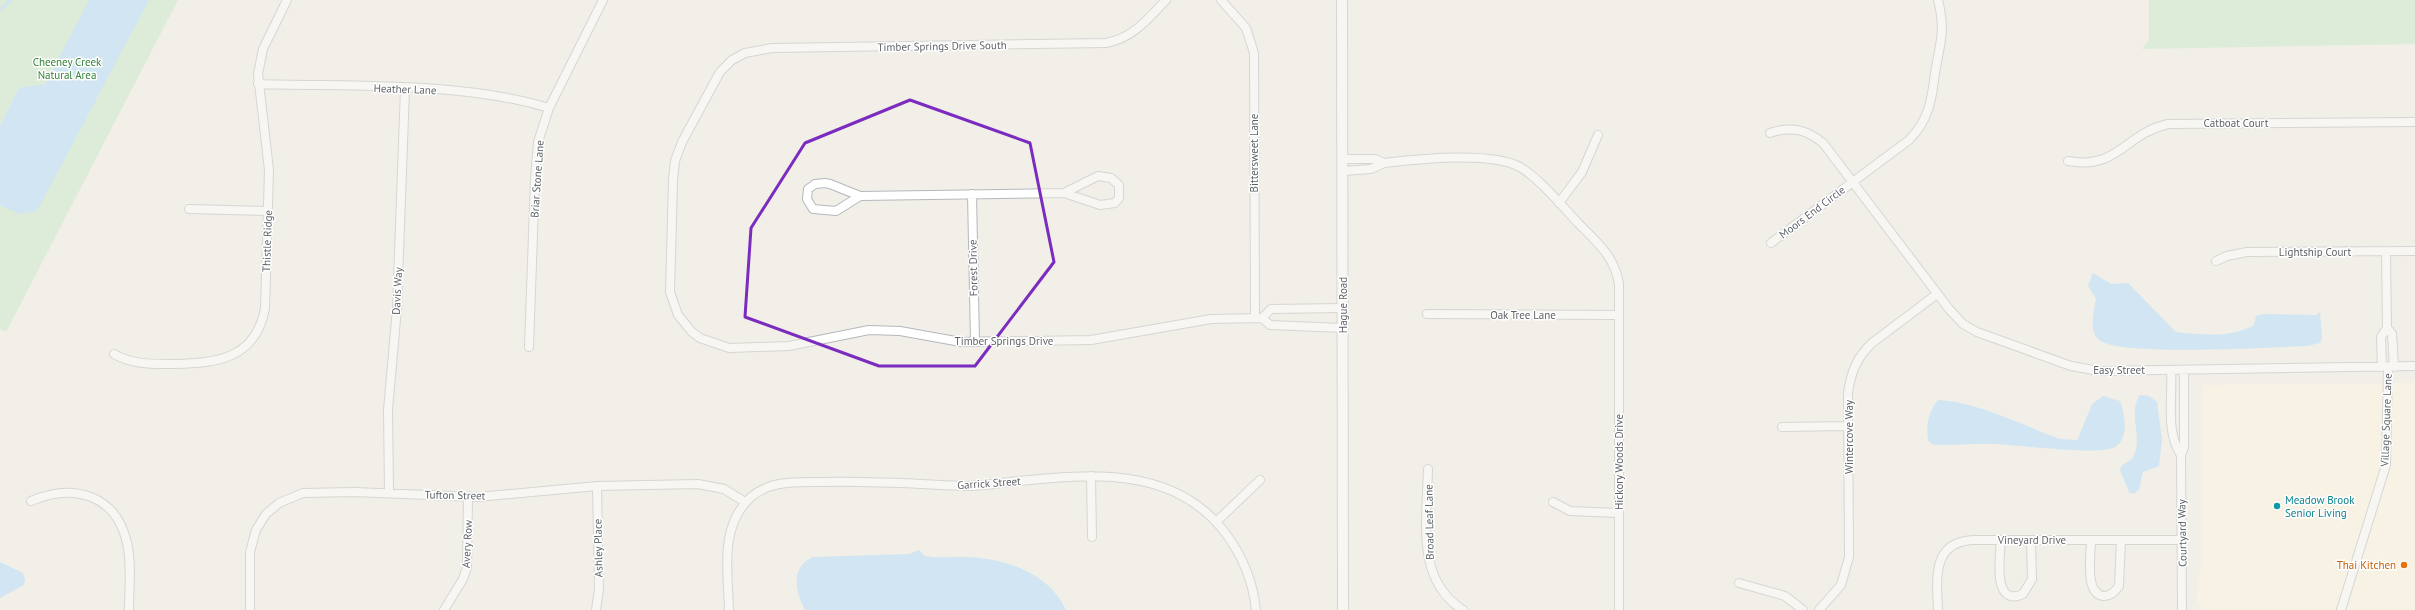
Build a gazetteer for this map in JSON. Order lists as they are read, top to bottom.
{
  "streets": {
    "street": [
      "Timber Springs Drive South",
      "Heather Lane",
      "Catboat Court",
      "Bittersweet Lane",
      "Briar Stone Lane",
      "Moors End Circle",
      "Thistle Ridge",
      "Lightship Court",
      "Forest Drive",
      "Davis Way",
      "Hague Road",
      "Oak Tree Lane",
      "Timber Springs Drive",
      "Easy Street",
      "Village Square Lane",
      "Wintercove Way",
      "Hickory Woods Drive",
      "Garrick Street",
      "Tufton Street",
      "Broad Leaf Lane",
      "Courtyard Way",
      "Vineyard Drive",
      "Avery Row",
      "Ashley Place"
    ]
  },
  "crossings": [
    ["Timber Springs Drive South", "Timber Springs Drive"],
    ["Heather Lane", "Briar Stone Lane"],
    ["Heather Lane", "Thistle Ridge"],
    ["Heather Lane", "Davis Way"],
    ["Bittersweet Lane", "Timber Springs Drive"],
    ["Moors End Circle", "Easy Street"],
    ["Forest Drive", "Timber Springs Drive"],
    ["Davis Way", "Tufton Street"],
    ["Hague Road", "Timber Springs Drive"],
    ["Oak Tree Lane", "Hickory Woods Drive"],
    ["Easy Street", "Village Square Lane"],
    ["Easy Street", "Wintercove Way"],
    ["Easy Street", "Courtyard Way"],
    ["Garrick Street", "Tufton Street"],
    ["Tufton Street", "Avery Row"],
    ["Tufton Street", "Ashley Place"],
    ["Courtyard Way", "Vineyard Drive"]
  ],
  "parks": ["Cheeney Creek Natural Area"],
  "places": ["Meadow Brook Senior Living", "Thai Kitchen"]
}
